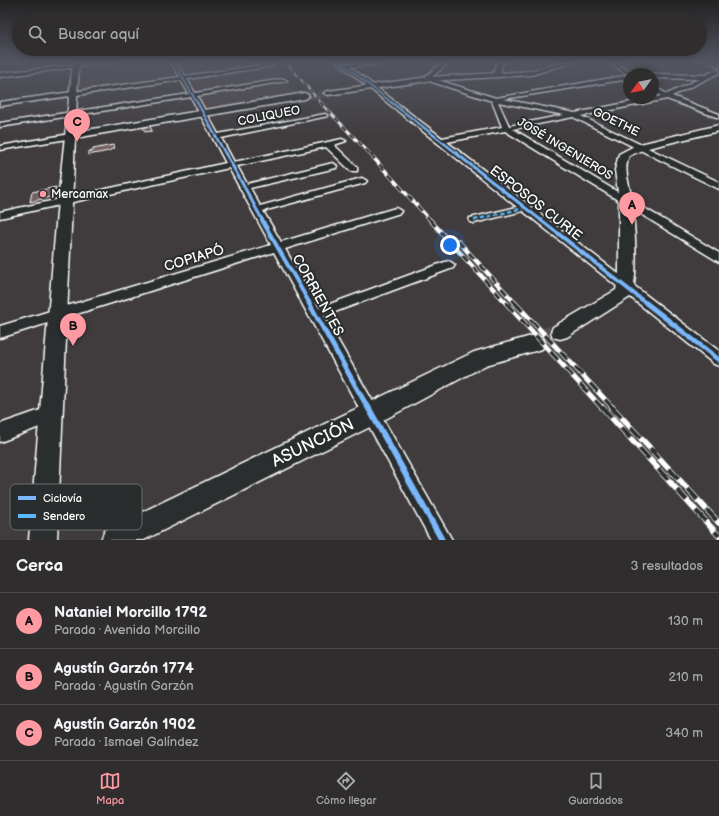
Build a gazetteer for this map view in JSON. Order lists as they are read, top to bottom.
{
  "streets": {
    "main road": ["ASUNCIÓN"],
    "street": [
      "COLIQUEO",
      "GOETHE",
      "JOSÉ INGENIEROS",
      "ESPOSOS CURIE",
      "COPIAPÓ",
      "CORRIENTES"
    ]
  },
  "crossings": [
    ["COLIQUEO", "CORRIENTES"],
    ["GOETHE", "JOSÉ INGENIEROS"],
    ["COPIAPÓ", "CORRIENTES"],
    ["CORRIENTES", "ASUNCIÓN"]
  ],
  "places": ["Mercamax"],
  "legend": ["Ciclovía", "Sendero"],
  "north": "bottom left",
  "page": {
    "search": "Buscar aquí",
    "pins": ["C", "A", "B"],
    "heading": ["Cerca", "3 resultados"],
    "list": [
      {
        "mark": "A",
        "name": "Nataniel Morcillo 1792",
        "note": "Parada · Avenida Morcillo",
        "value": "130 m"
      },
      {
        "mark": "B",
        "name": "Agustín Garzón 1774",
        "note": "Parada · Agustín Garzón",
        "value": "210 m"
      },
      {
        "mark": "C",
        "name": "Agustín Garzón 1902",
        "note": "Parada · Ismael Galíndez",
        "value": "340 m"
      }
    ],
    "nav": ["Mapa", "Cómo llegar", "Guardados"]
  }
}
